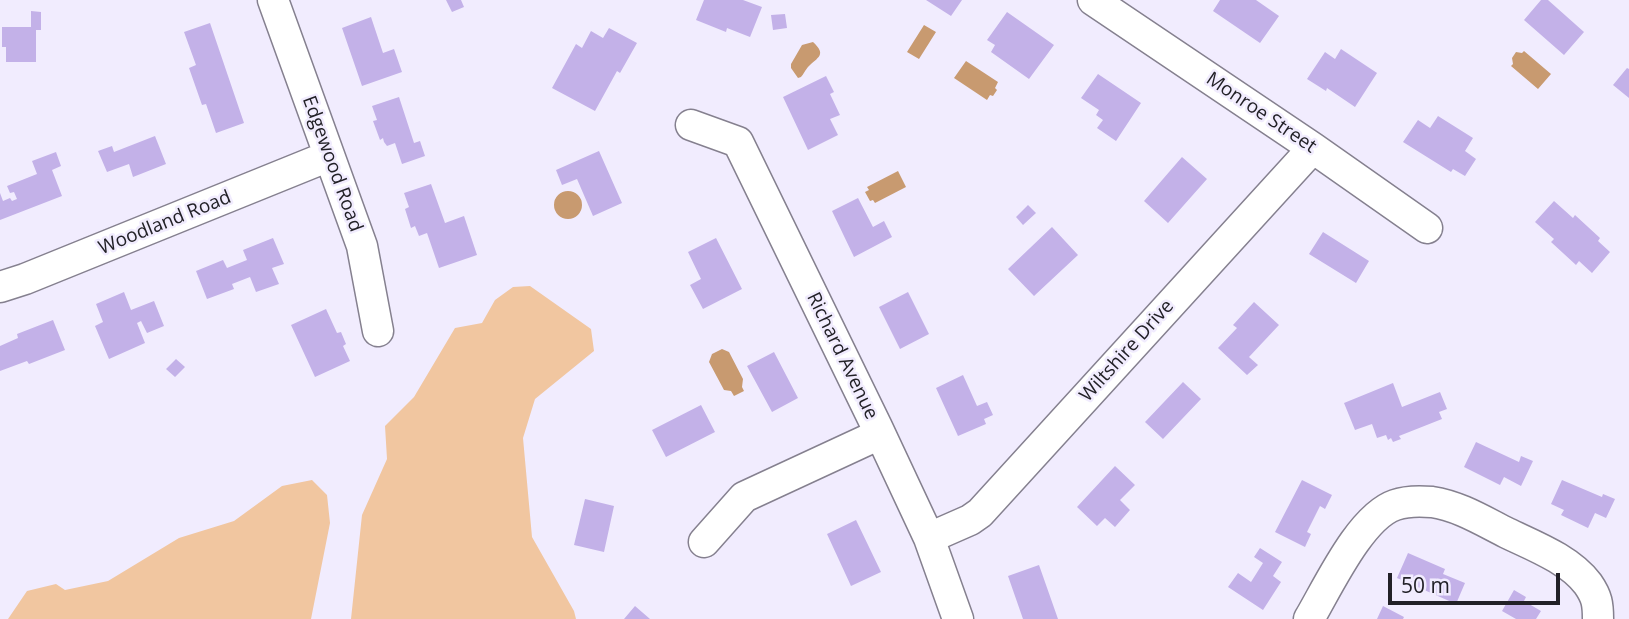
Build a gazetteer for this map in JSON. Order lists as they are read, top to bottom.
{
  "streets": {
    "street": [
      "Monroe Street",
      "Edgewood Road",
      "Woodland Road",
      "Wiltshire Drive",
      "Richard Avenue"
    ]
  },
  "crossings": [
    ["Monroe Street", "Wiltshire Drive"],
    ["Edgewood Road", "Woodland Road"],
    ["Wiltshire Drive", "Richard Avenue"]
  ],
  "scale_bar": "50 m"
}
